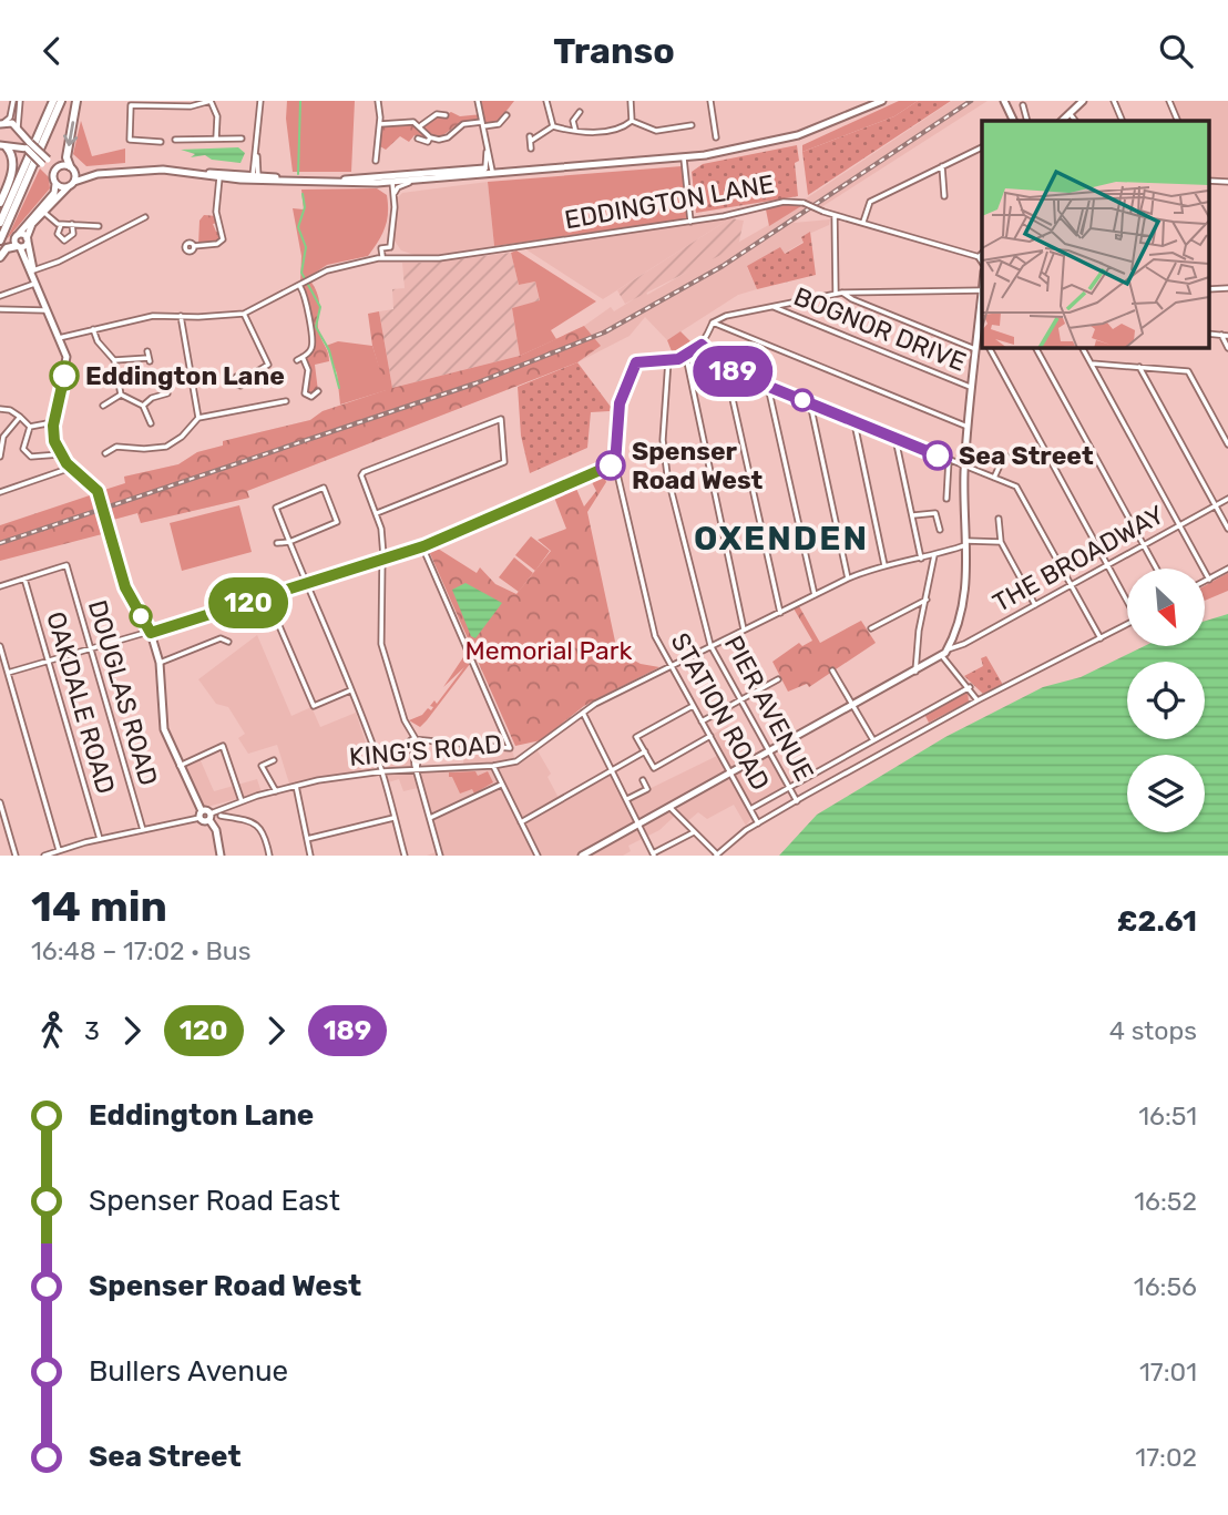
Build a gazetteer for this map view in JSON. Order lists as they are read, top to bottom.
{
  "streets": {
    "street": [
      "EDDINGTON LANE",
      "BOGNOR DRIVE",
      "THE BROADWAY",
      "DOUGLAS ROAD",
      "OAKDALE ROAD",
      "PIER AVENUE",
      "STATION ROAD",
      "KING'S ROAD"
    ]
  },
  "crossings": [
    ["DOUGLAS ROAD", "OAKDALE ROAD"],
    ["PIER AVENUE", "STATION ROAD"],
    ["PIER AVENUE", "KING'S ROAD"],
    ["STATION ROAD", "KING'S ROAD"]
  ],
  "districts": ["OXENDEN"],
  "parks": ["Memorial Park"],
  "places": ["Eddington Lane", "Sea Street", "Spenser Road West"],
  "lines": ["bus line 189", "bus line 120"],
  "north": "bottom right",
  "page": {
    "header": "Transo",
    "on_map": ["120", "189"],
    "heading": ["14 min", "16:48 – 17:02 · Bus", "£2.61"],
    "legs": [
      "3",
      "120",
      "189",
      "4 stops"
    ],
    "list": [
      {
        "name": "Eddington Lane",
        "value": "16:51"
      },
      {
        "name": "Spenser Road East",
        "value": "16:52"
      },
      {
        "name": "Spenser Road West",
        "value": "16:56"
      },
      {
        "name": "Bullers Avenue",
        "value": "17:01"
      },
      {
        "name": "Sea Street",
        "value": "17:02"
      }
    ]
  }
}
